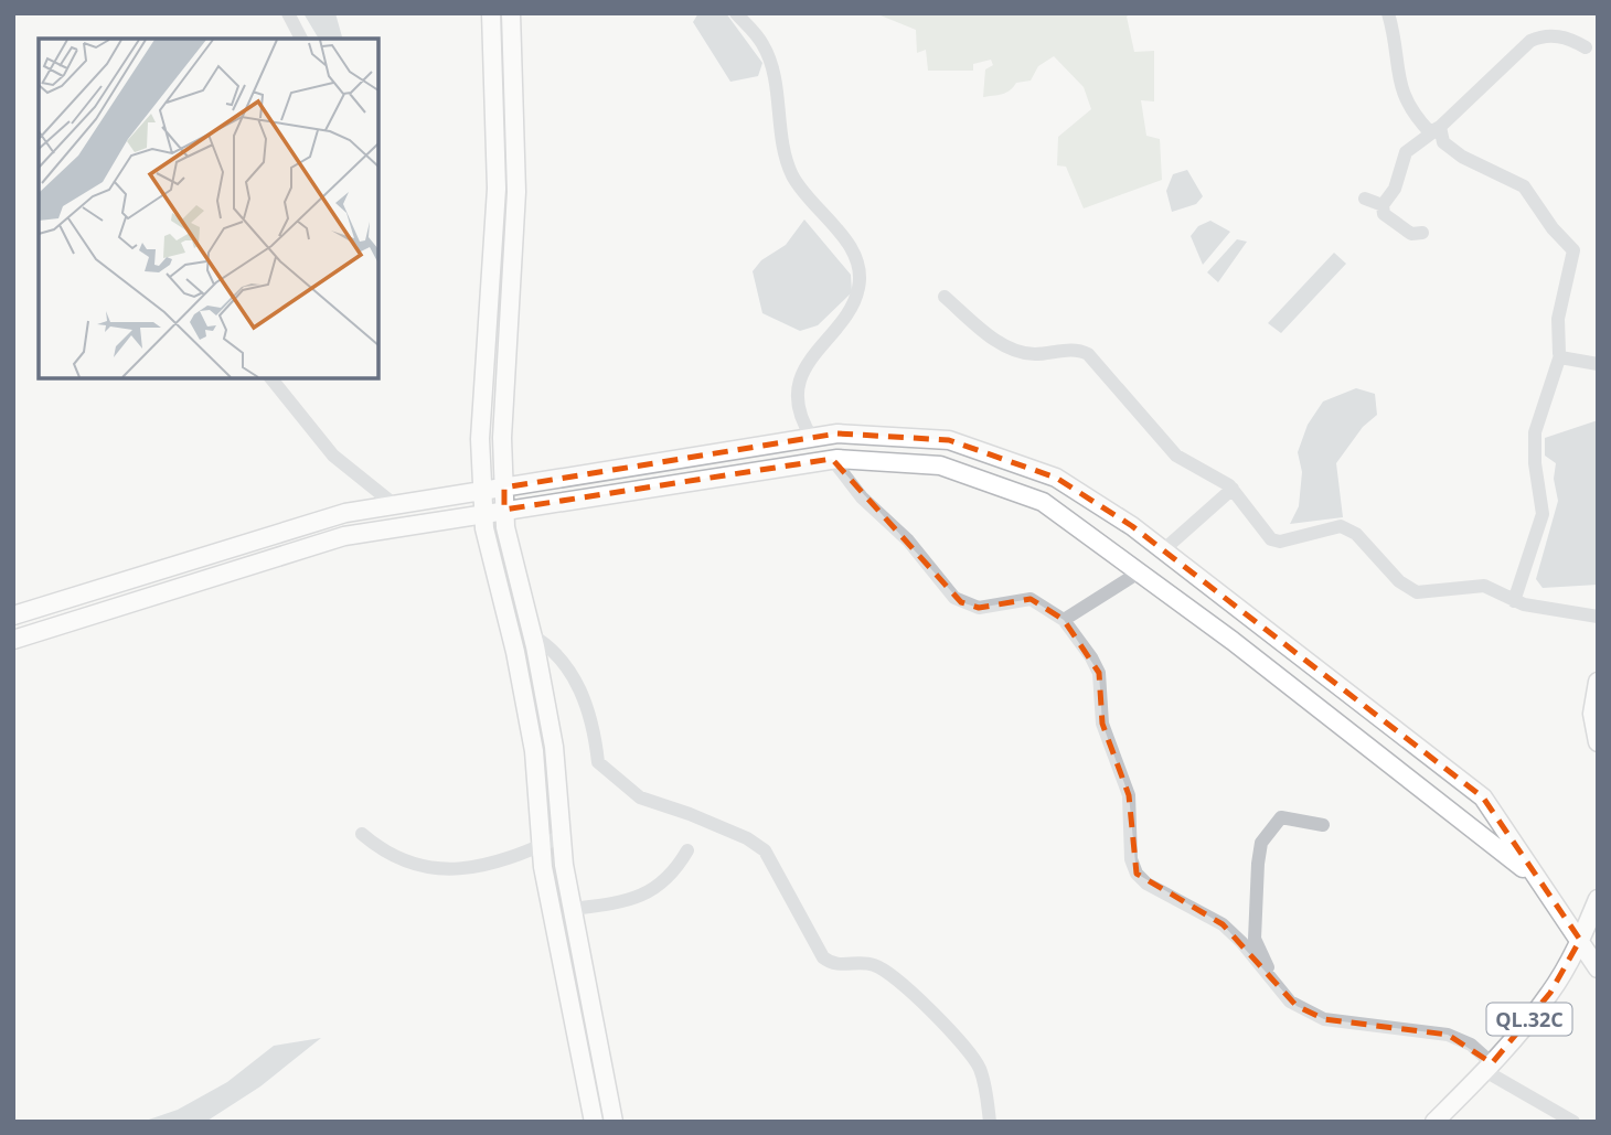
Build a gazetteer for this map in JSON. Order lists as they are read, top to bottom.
{
  "streets": {
    "main road": ["QL.32C"]
  }
}
